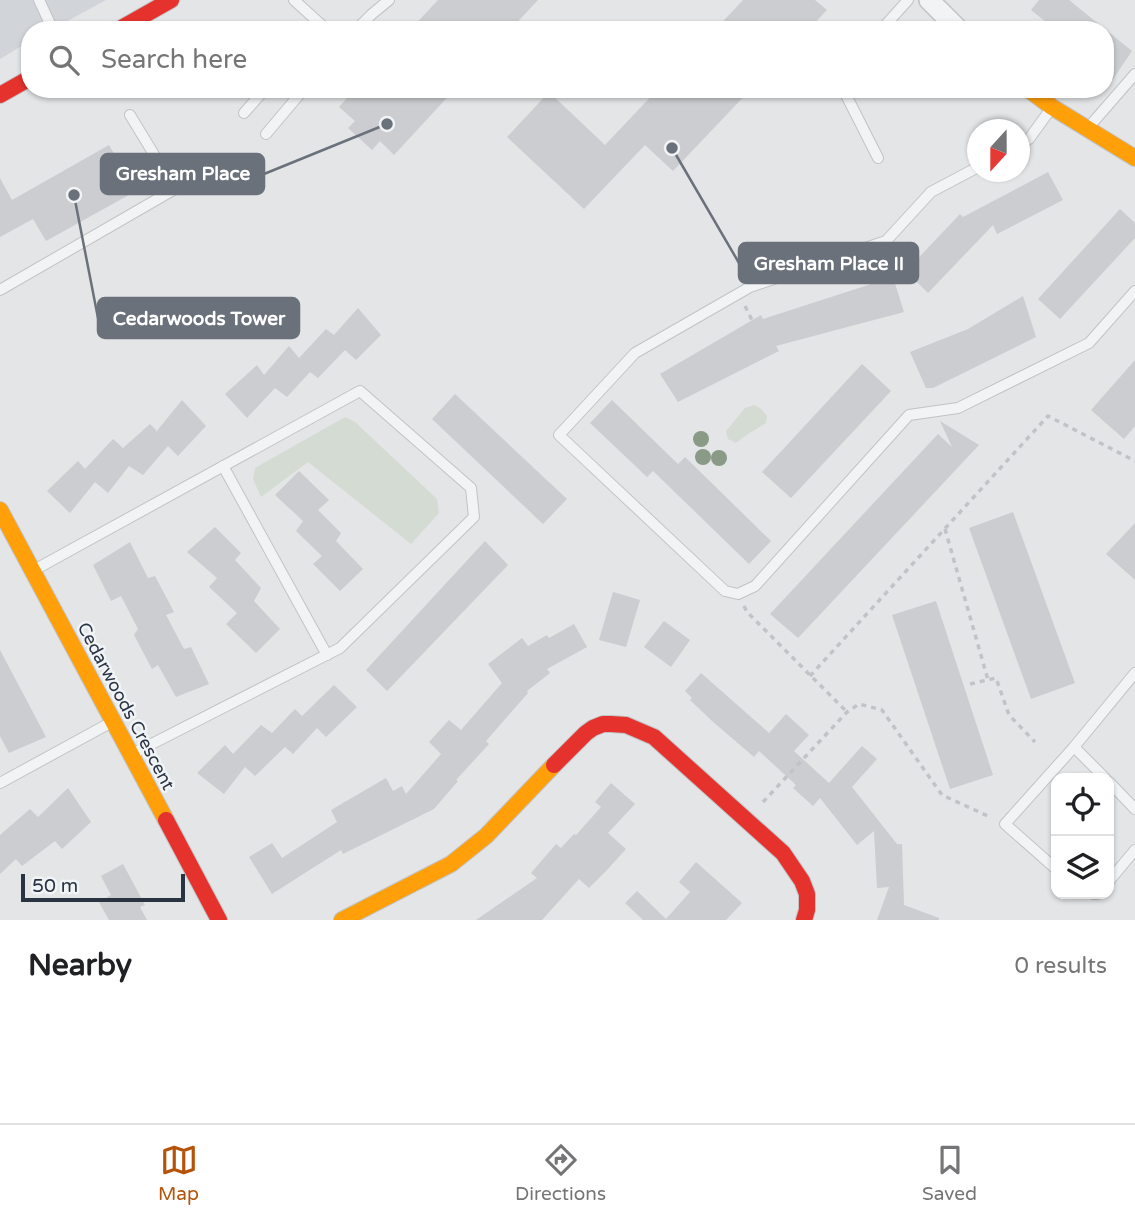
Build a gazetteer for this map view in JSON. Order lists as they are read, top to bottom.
{
  "streets": {
    "street": ["Cedarwoods Crescent"]
  },
  "places": ["Gresham Place", "Gresham Place II", "Cedarwoods Tower"],
  "scale_bar": "50 m",
  "north": "bottom",
  "page": {
    "search": "Search here",
    "scale": "50 m",
    "heading": ["Nearby", "0 results"],
    "nav": ["Map", "Directions", "Saved"]
  }
}
